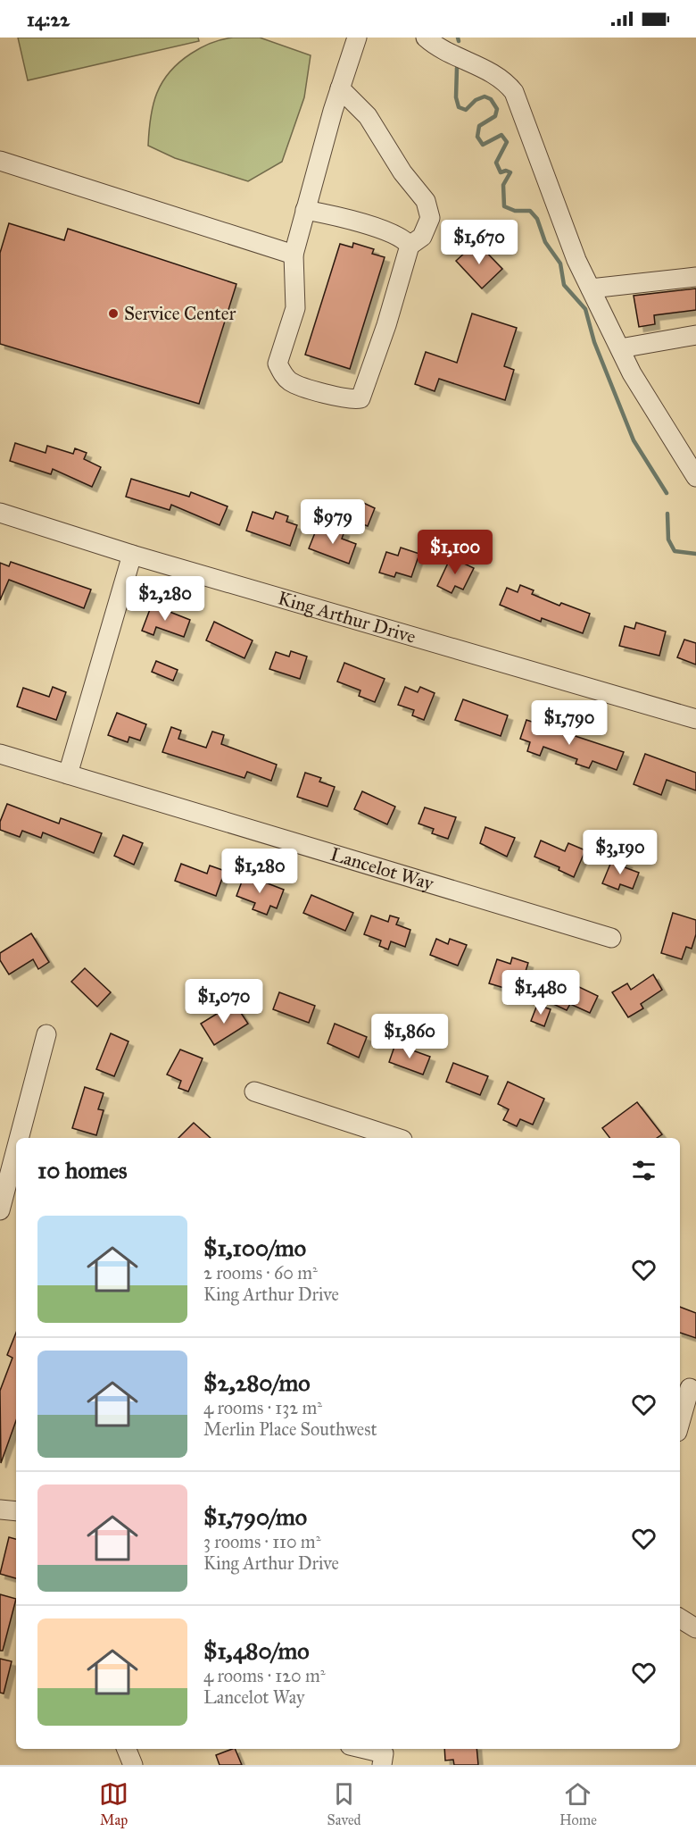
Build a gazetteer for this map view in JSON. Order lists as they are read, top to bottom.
{
  "streets": {
    "street": ["King Arthur Drive", "Lancelot Way"]
  },
  "places": ["Service Center"],
  "page": {
    "status": "14:22",
    "price": [
      "$1,670",
      "$979",
      "$1,100",
      "$2,280",
      "$1,790",
      "$3,190",
      "$1,280",
      "$1,480",
      "$1,070",
      "$1,860"
    ],
    "heading": "10 homes",
    "list": [
      {
        "name": "$1,100/mo",
        "note": "2 rooms · 60 m² · King Arthur Drive"
      },
      {
        "name": "$2,280/mo",
        "note": "4 rooms · 132 m² · Merlin Place Southwest"
      },
      {
        "name": "$1,790/mo",
        "note": "3 rooms · 110 m² · King Arthur Drive"
      },
      {
        "name": "$1,480/mo",
        "note": "4 rooms · 120 m² · Lancelot Way"
      }
    ],
    "tabs": ["Map", "Saved", "Home"]
  }
}
